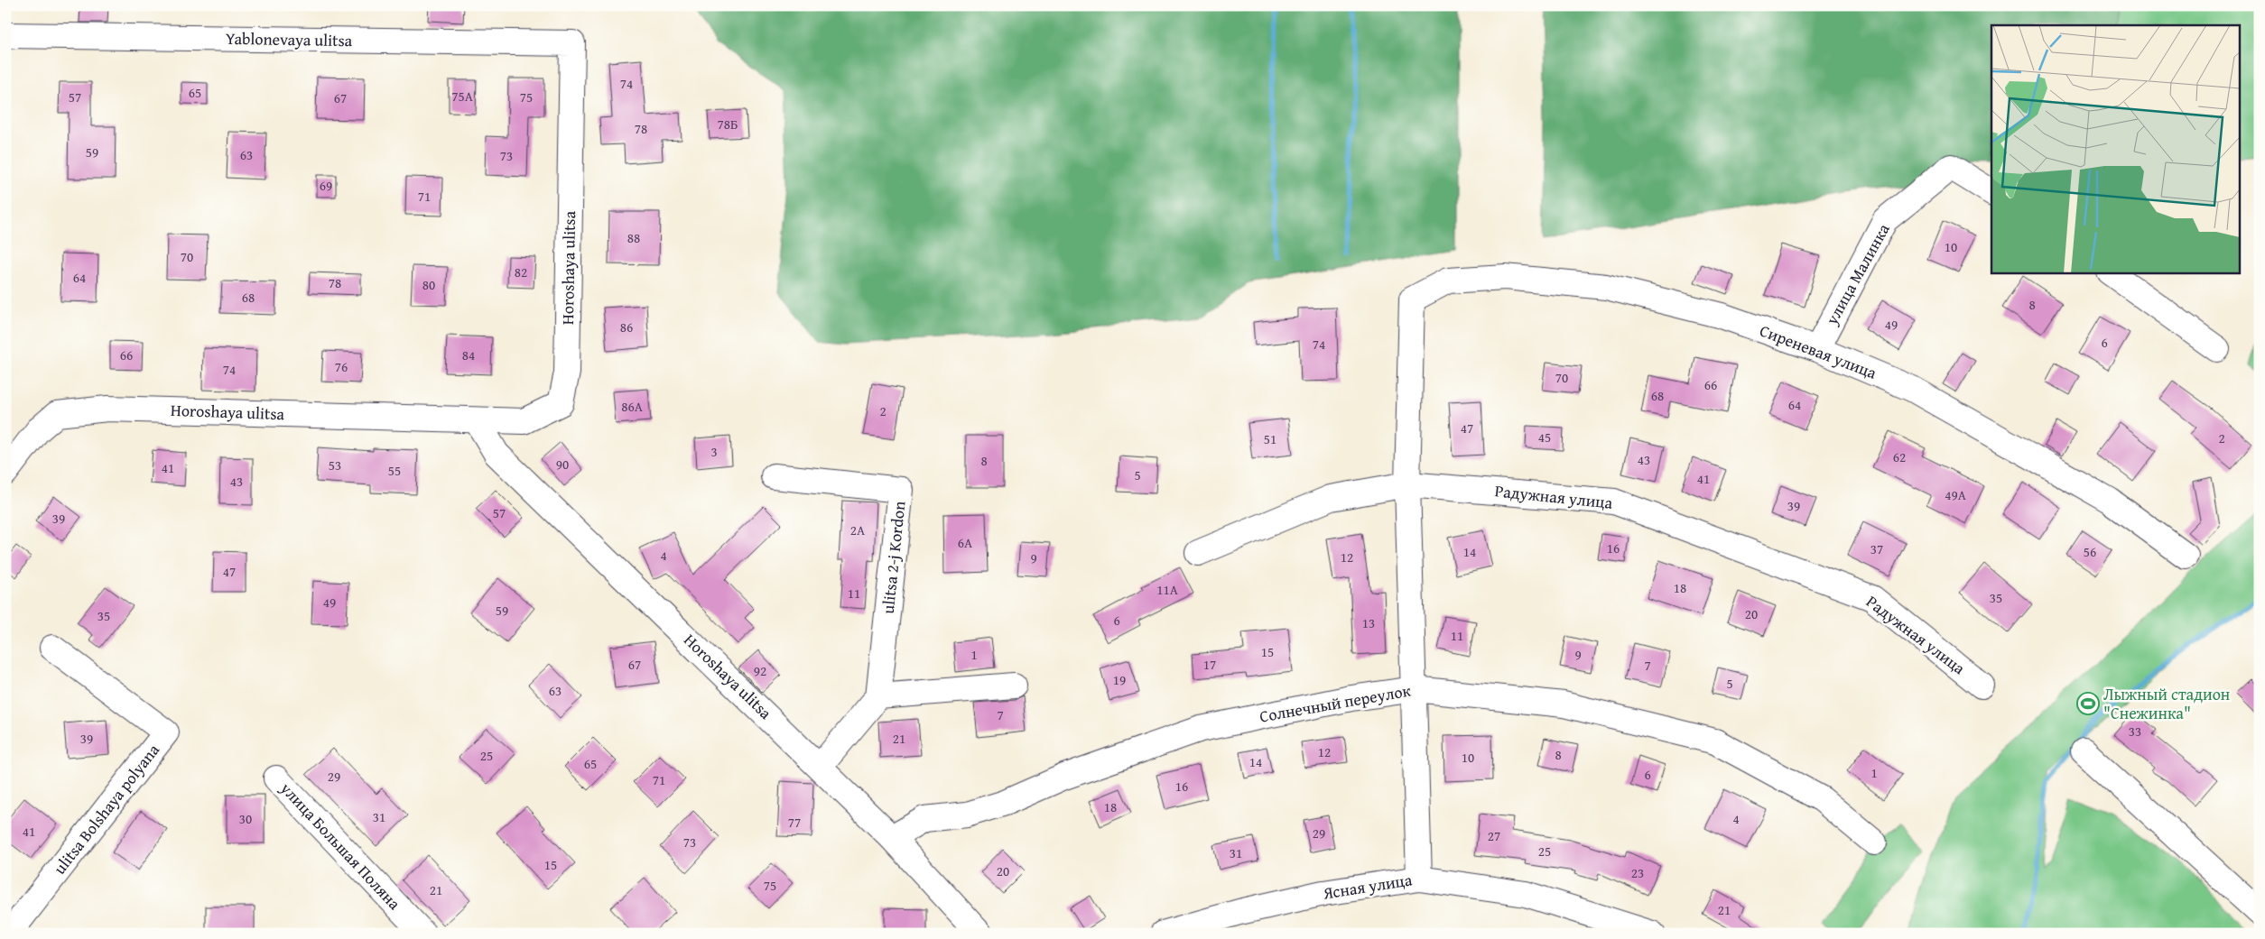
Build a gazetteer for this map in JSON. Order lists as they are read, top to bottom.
{
  "streets": {
    "street": [
      "Yablonevaya ulitsa",
      "Horoshaya ulitsa",
      "улица Малинка",
      "Сиреневая улица",
      "Радужная улица",
      "ulitsa 2-j Kordon",
      "Солнечный переулок",
      "ulitsa Bolshaya polyana",
      "улица Большая Поляна",
      "Ясная улица"
    ]
  },
  "crossings": [
    ["Yablonevaya ulitsa", "Horoshaya ulitsa"],
    ["Horoshaya ulitsa", "Солнечный переулок"],
    ["улица Малинка", "Сиреневая улица"],
    ["Сиреневая улица", "Радужная улица"]
  ],
  "places": {
    "sports": ["Лыжный стадион \"Снежинка\""]
  },
  "house_numbers": [
    "74",
    "65",
    "75А",
    "57",
    "75",
    "67",
    "78Б",
    "78",
    "59",
    "63",
    "73",
    "69",
    "71",
    "88",
    "10",
    "70",
    "82",
    "64",
    "78",
    "80",
    "68",
    "8",
    "49",
    "86",
    "6",
    "74",
    "66",
    "84",
    "76",
    "74",
    "70",
    "66",
    "68",
    "64",
    "86А",
    "2",
    "47",
    "45",
    "2",
    "51",
    "3",
    "62",
    "43",
    "8",
    "90",
    "53",
    "41",
    "55",
    "5",
    "41",
    "43",
    "49А",
    "39",
    "57",
    "39",
    "2А",
    "6А",
    "16",
    "37",
    "14",
    "56",
    "4",
    "12",
    "9",
    "47",
    "18",
    "11А",
    "11",
    "35",
    "49",
    "59",
    "20",
    "35",
    "6",
    "13",
    "11",
    "15",
    "1",
    "9",
    "67",
    "17",
    "7",
    "92",
    "19",
    "5",
    "63",
    "7",
    "33",
    "39",
    "21",
    "12",
    "8",
    "25",
    "10",
    "14",
    "65",
    "1",
    "6",
    "29",
    "71",
    "16",
    "18",
    "31",
    "30",
    "4",
    "77",
    "41",
    "29",
    "27",
    "73",
    "25",
    "31",
    "15",
    "20",
    "23",
    "75",
    "21",
    "21"
  ]
}
